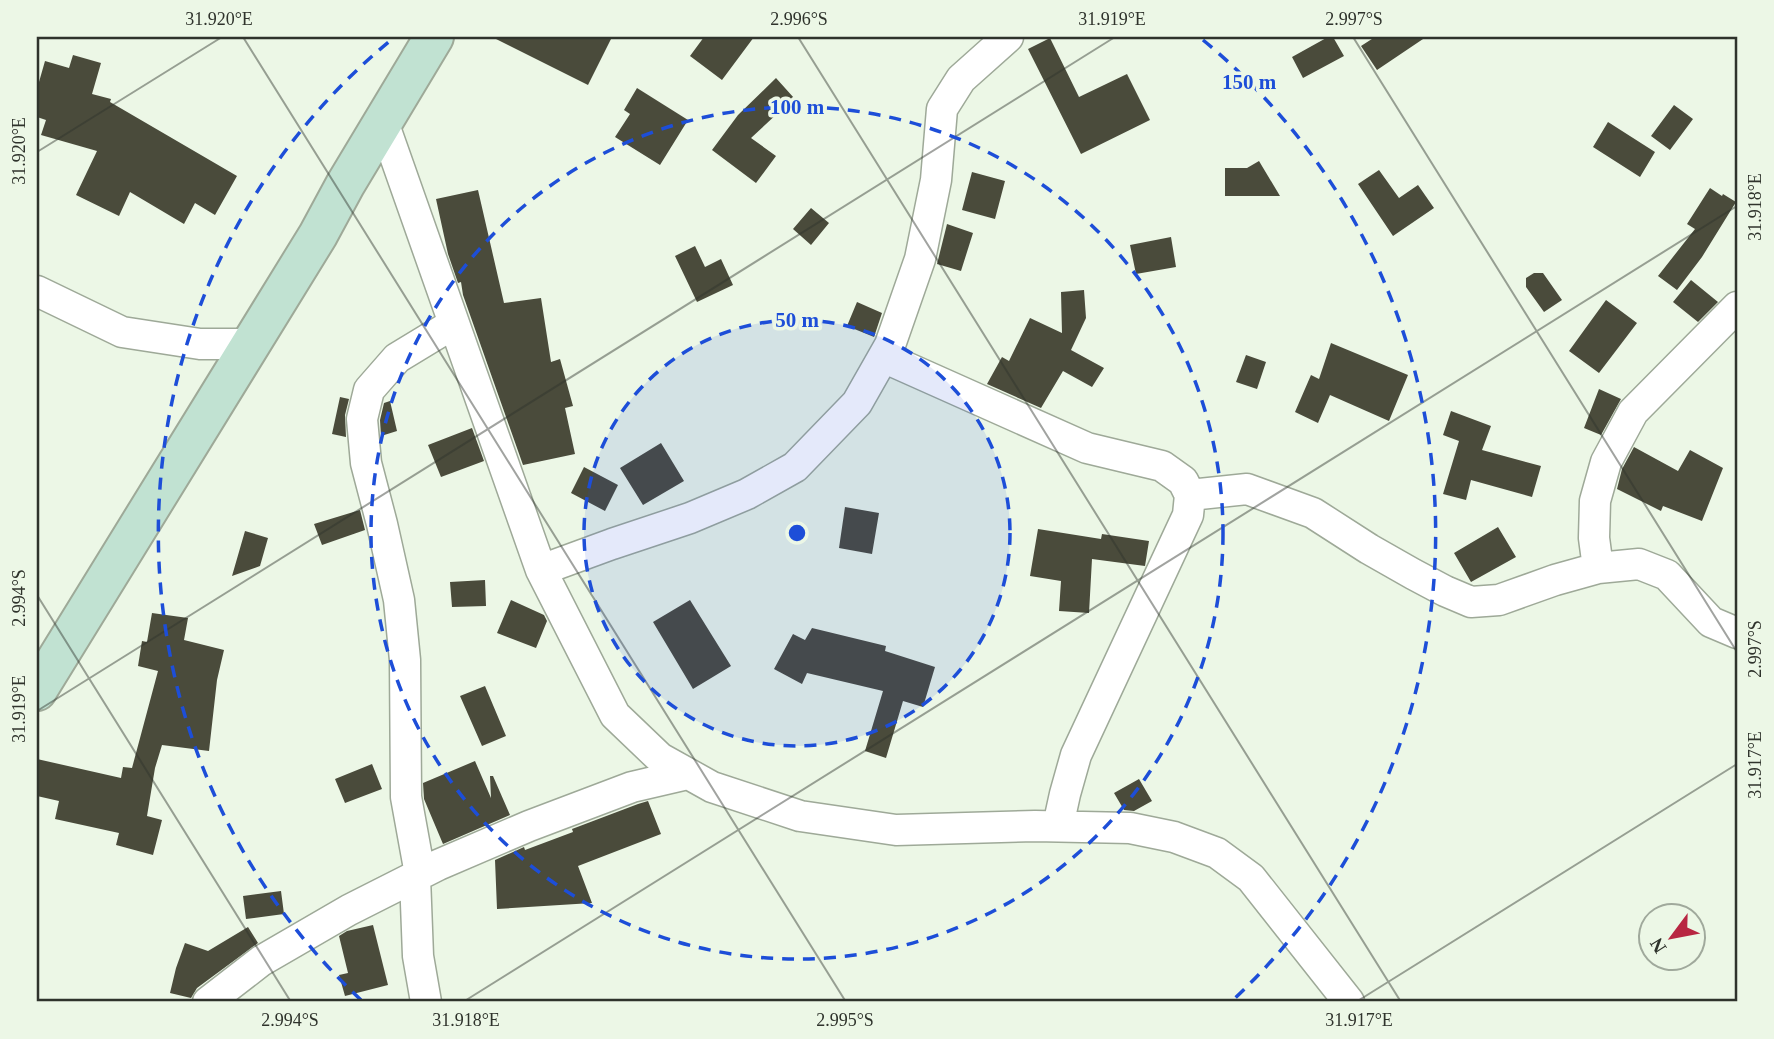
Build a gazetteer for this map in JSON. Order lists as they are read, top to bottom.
{
  "north": "bottom left",
  "coordinates": [
    "31.920°E",
    "2.996°S",
    "31.919°E",
    "2.997°S",
    "31.918°E",
    "2.994°S",
    "31.917°E",
    "2.995°S"
  ],
  "rings": ["150 m", "100 m", "50 m"]
}
